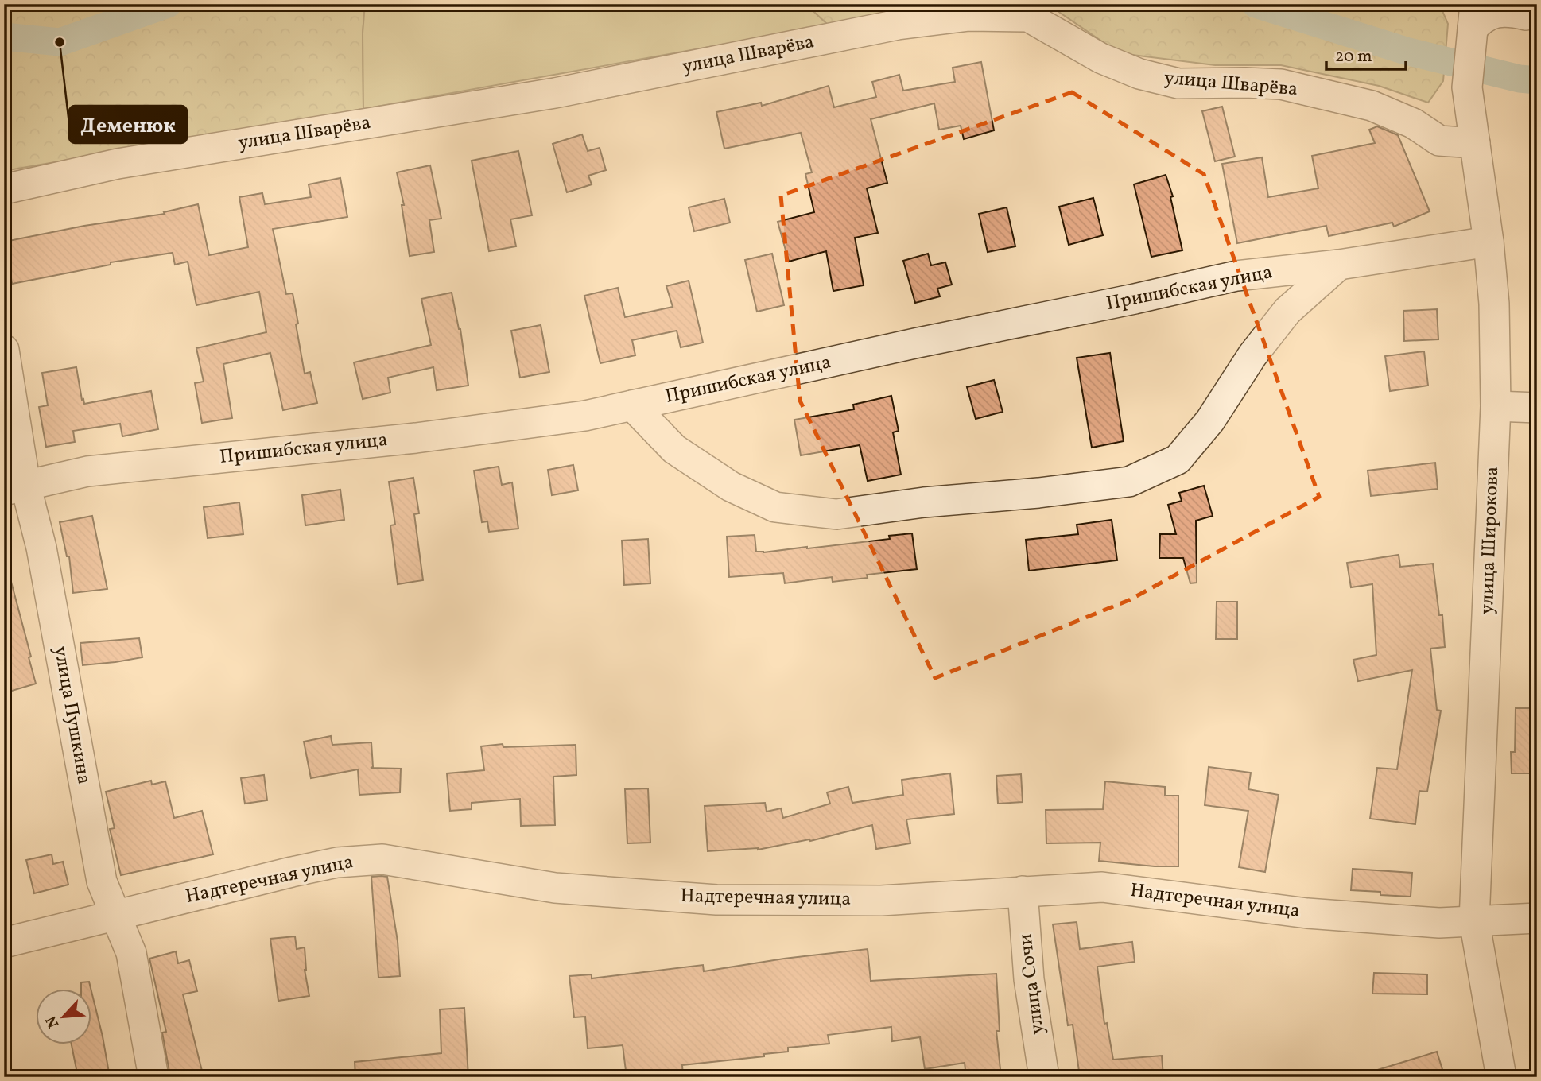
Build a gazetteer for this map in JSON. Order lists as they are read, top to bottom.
{
  "streets": {
    "street": [
      "улица Шварёва",
      "Пришибская улица",
      "улица Широкова",
      "улица Пушкина",
      "Надтеречная улица",
      "улица Сочи"
    ]
  },
  "crossings": [
    ["улица Шварёва", "улица Широкова"],
    ["Пришибская улица", "улица Широкова"],
    ["Пришибская улица", "улица Пушкина"],
    ["улица Широкова", "Надтеречная улица"],
    ["улица Пушкина", "Надтеречная улица"],
    ["Надтеречная улица", "улица Сочи"]
  ],
  "places": ["Деменюк"],
  "scale_bar": "20 m",
  "north": "bottom left"
}
